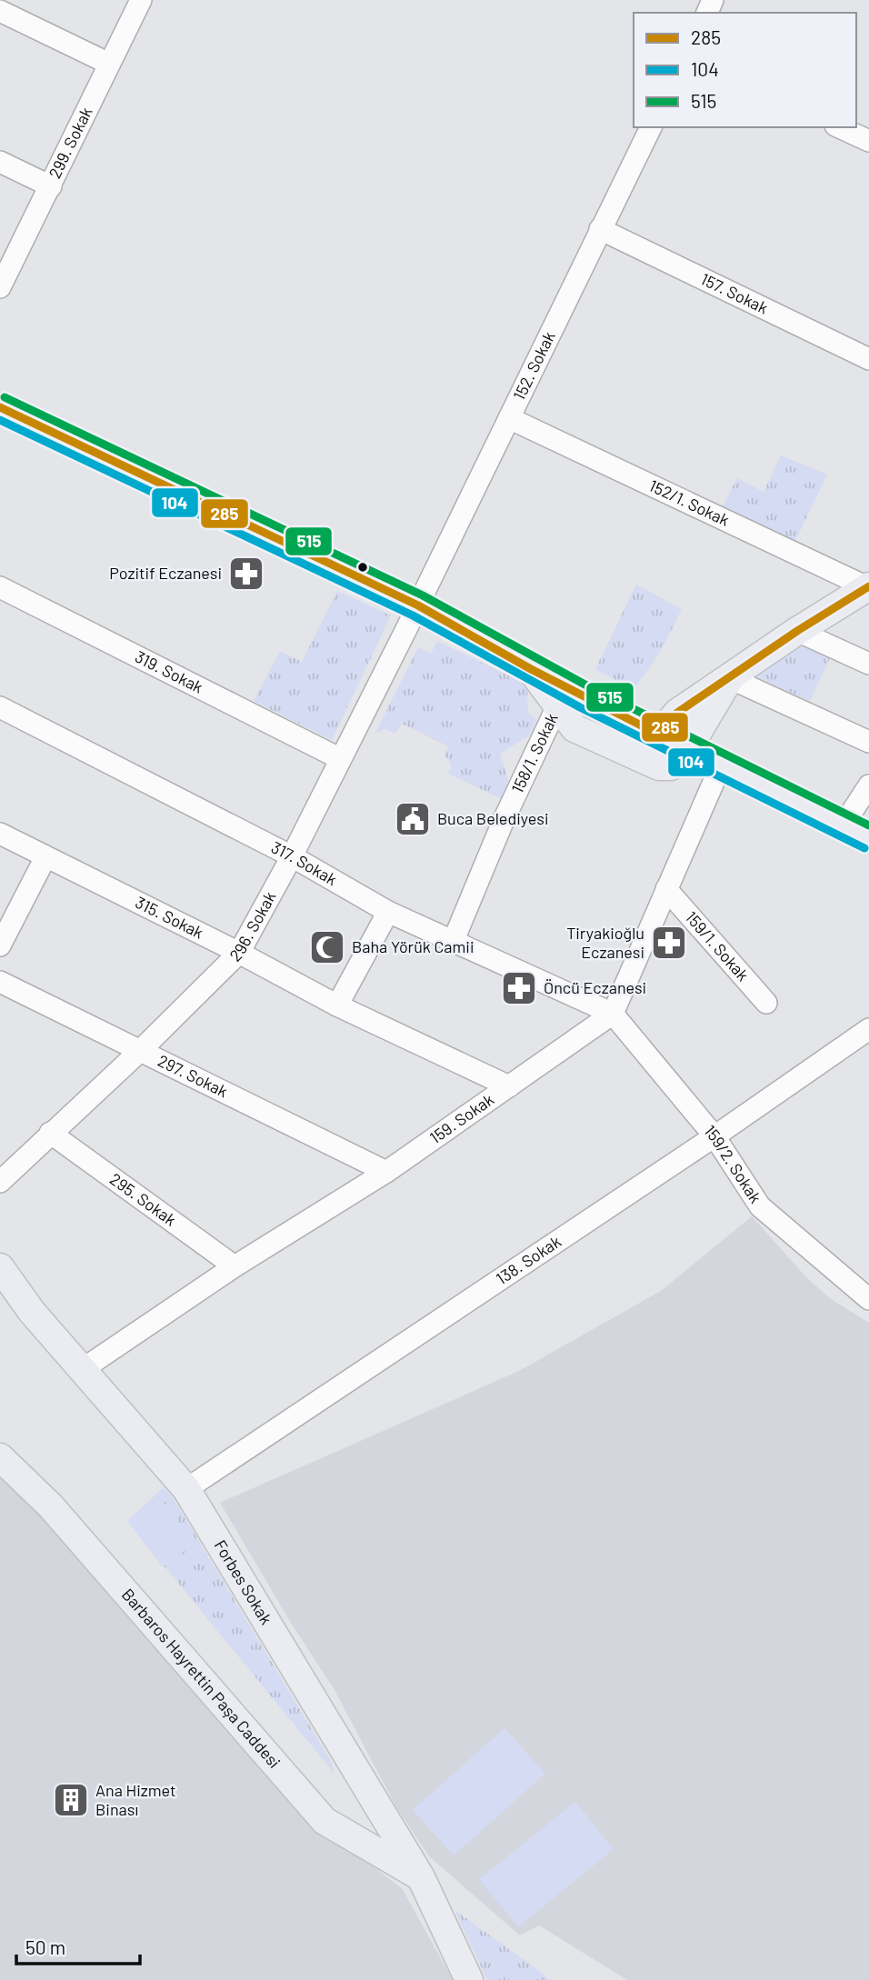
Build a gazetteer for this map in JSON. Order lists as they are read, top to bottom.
{
  "streets": {
    "main road": ["Forbes Sokak", "Barbaros Hayrettin Paşa Caddesi"],
    "street": [
      "299. Sokak",
      "157. Sokak",
      "152. Sokak",
      "152/1. Sokak",
      "319. Sokak",
      "158/1. Sokak",
      "317. Sokak",
      "315. Sokak",
      "296. Sokak",
      "159/1. Sokak",
      "297. Sokak",
      "159. Sokak",
      "159/2. Sokak",
      "295. Sokak",
      "138. Sokak"
    ]
  },
  "crossings": [
    ["157. Sokak", "152. Sokak"],
    ["152. Sokak", "152/1. Sokak"],
    ["152. Sokak", "296. Sokak"],
    ["319. Sokak", "296. Sokak"],
    ["158/1. Sokak", "317. Sokak"],
    ["317. Sokak", "296. Sokak"],
    ["317. Sokak", "159. Sokak"],
    ["317. Sokak", "159/2. Sokak"],
    ["315. Sokak", "296. Sokak"],
    ["315. Sokak", "159. Sokak"],
    ["296. Sokak", "297. Sokak"],
    ["296. Sokak", "295. Sokak"],
    ["297. Sokak", "159. Sokak"],
    ["159. Sokak", "159/2. Sokak"],
    ["159. Sokak", "295. Sokak"],
    ["159. Sokak", "Forbes Sokak"],
    ["159/2. Sokak", "138. Sokak"],
    ["138. Sokak", "Forbes Sokak"],
    ["Forbes Sokak", "Barbaros Hayrettin Paşa Caddesi"]
  ],
  "places": {
    "pharmacy": ["Pozitif Eczanesi", "Tiryakioğlu Eczanesi", "Öncü Eczanesi"],
    "public building": ["Buca Belediyesi"],
    "mosque": ["Baha Yörük Camii"],
    "building": ["Ana Hizmet Binası"]
  },
  "lines": ["transit line 515", "transit line 285", "transit line 104"],
  "legend": ["285", "104", "515"],
  "scale_bar": "50 m"
}
